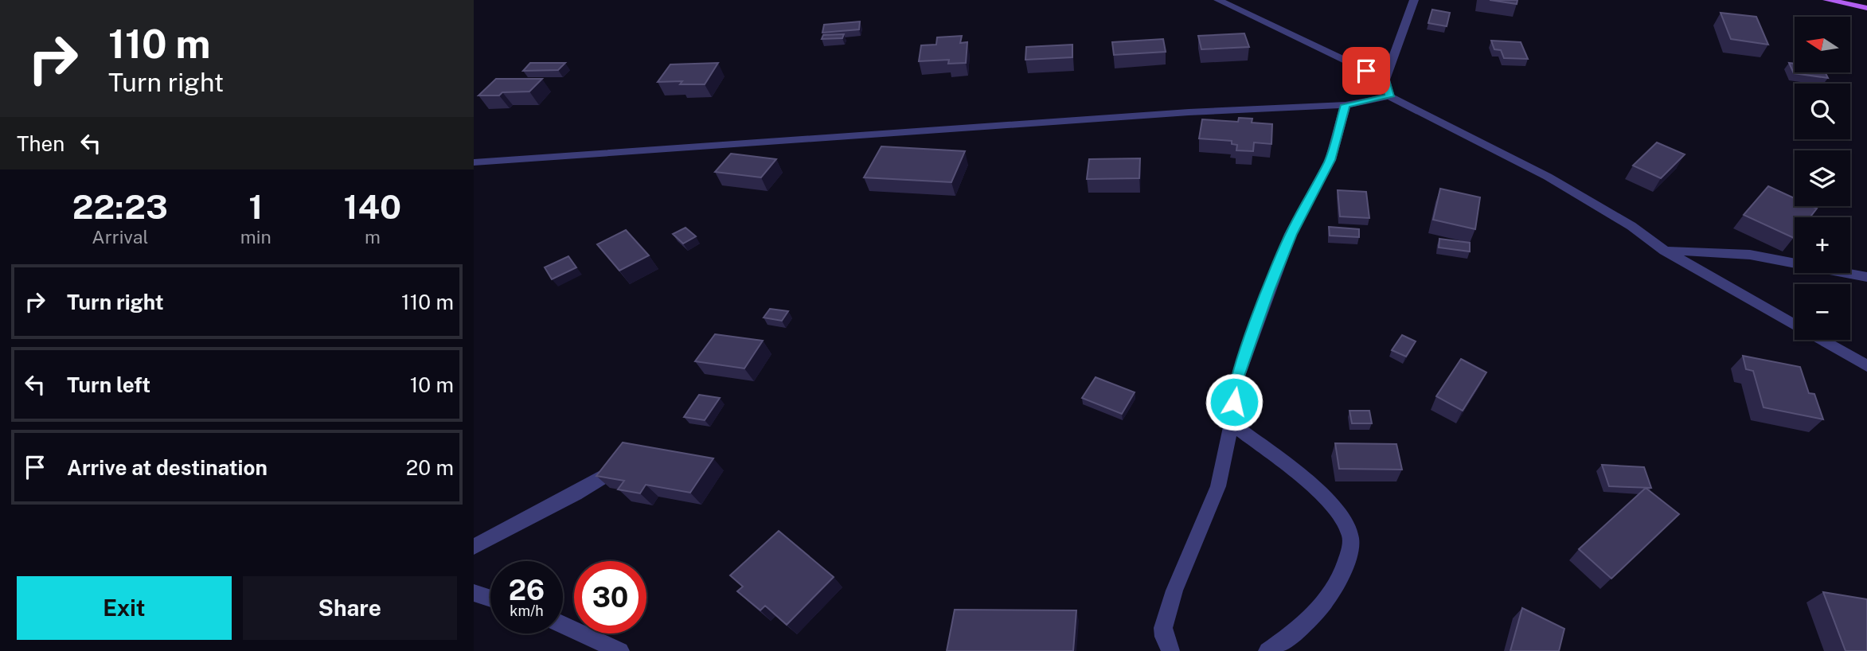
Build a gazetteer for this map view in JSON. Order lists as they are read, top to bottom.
{
  "north": "left",
  "page": {
    "turn": ["110 m", "Turn right"],
    "map_buttons": ["+", "−"],
    "then": "Then",
    "eta": [
      "22:23",
      "Arrival",
      "1",
      "min",
      "140",
      "m"
    ],
    "list": [
      {
        "name": "Turn right",
        "value": "110 m"
      },
      {
        "name": "Turn left",
        "value": "10 m"
      },
      {
        "name": "Arrive at destination",
        "value": "20 m"
      }
    ],
    "speed": "26 km/h",
    "limit": "30",
    "buttons": ["Exit", "Share"]
  }
}
